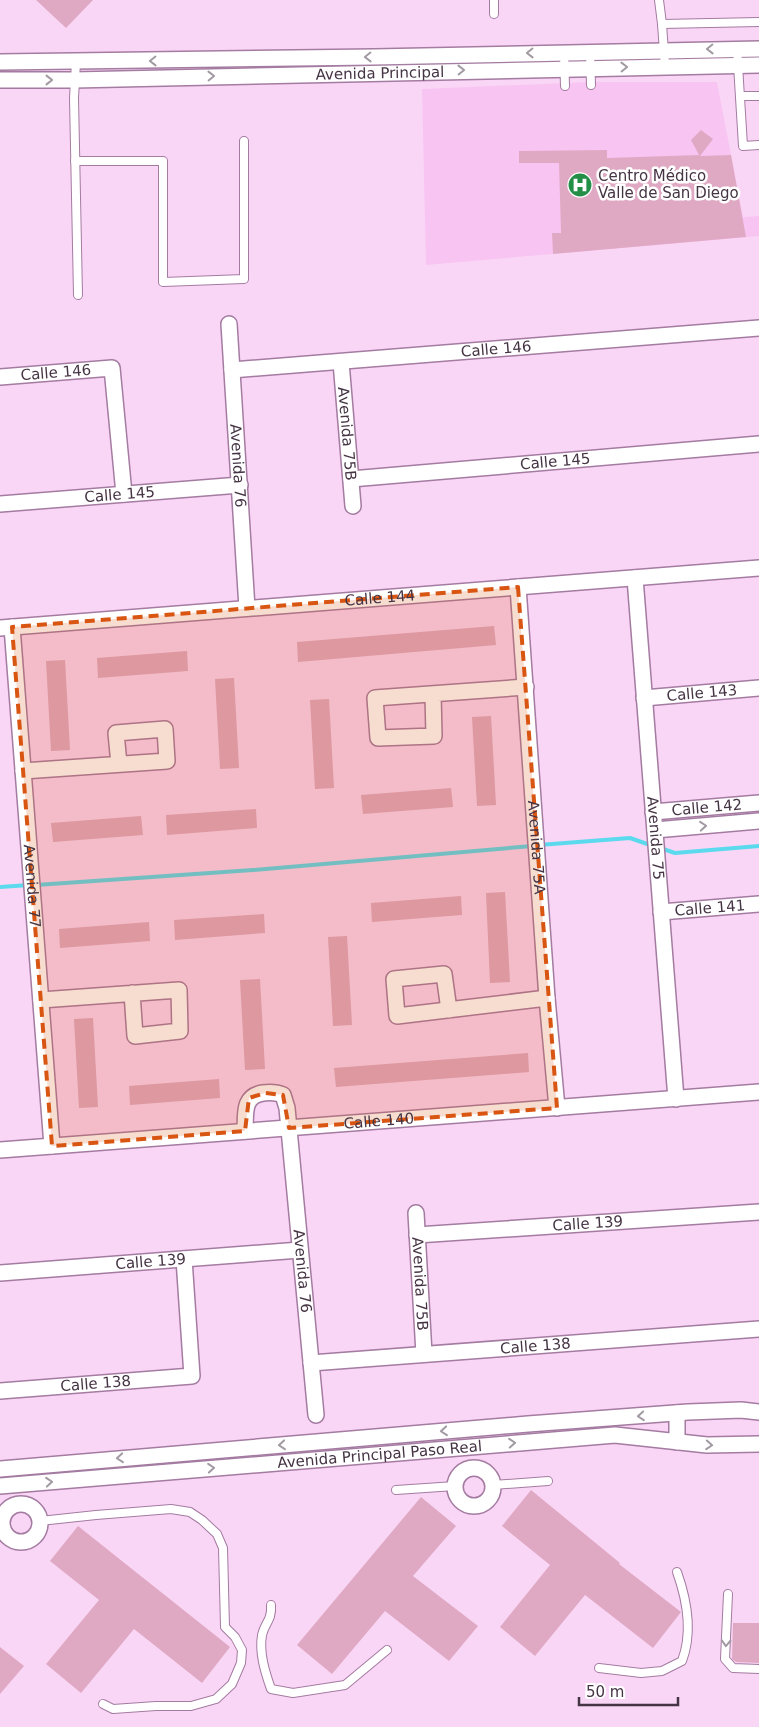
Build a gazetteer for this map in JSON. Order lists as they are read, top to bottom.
{
  "streets": {
    "street": [
      "Avenida Principal",
      "Calle 146",
      "Avenida 75B",
      "Calle 145",
      "Avenida 76",
      "Calle 144",
      "Calle 143",
      "Calle 142",
      "Avenida 75",
      "Avenida 75A",
      "Avenida 77",
      "Calle 141",
      "Calle 140",
      "Calle 139",
      "Calle 138",
      "Avenida Principal Paso Real"
    ]
  },
  "crossings": [
    ["Calle 146", "Avenida 75B"],
    ["Calle 146", "Calle 145"],
    ["Calle 146", "Avenida 76"],
    ["Avenida 75B", "Calle 145"],
    ["Avenida 75B", "Calle 139"],
    ["Avenida 75B", "Calle 138"],
    ["Calle 145", "Avenida 76"],
    ["Avenida 76", "Calle 144"],
    ["Avenida 76", "Calle 140"],
    ["Avenida 76", "Calle 139"],
    ["Avenida 76", "Calle 138"],
    ["Calle 144", "Avenida 75"],
    ["Calle 144", "Avenida 75A"],
    ["Calle 144", "Avenida 77"],
    ["Calle 143", "Avenida 75"],
    ["Calle 142", "Avenida 75"],
    ["Avenida 75", "Calle 141"],
    ["Avenida 75", "Calle 140"],
    ["Avenida 75A", "Calle 140"],
    ["Avenida 77", "Calle 140"],
    ["Calle 139", "Calle 138"]
  ],
  "places": {
    "hospital": ["Centro Médico Valle de San Diego"]
  },
  "scale_bar": "50 m"
}
